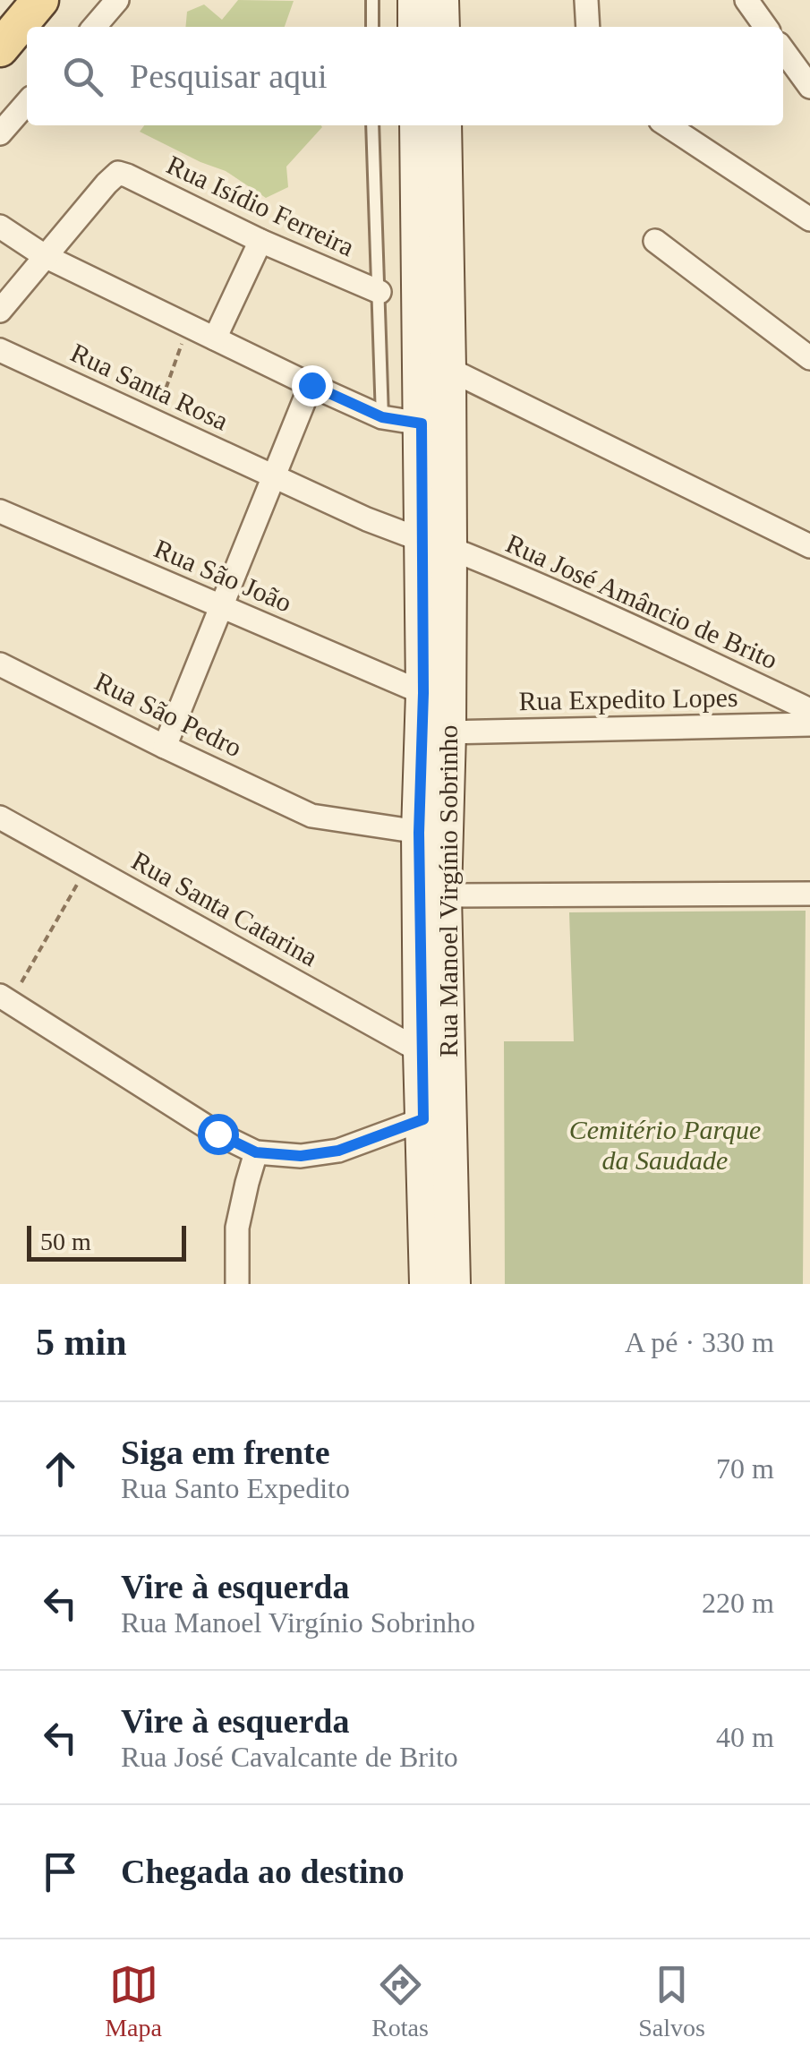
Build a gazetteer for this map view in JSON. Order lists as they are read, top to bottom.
{
  "streets": {
    "main road": ["Rua Manoel Virgínio Sobrinho"],
    "street": [
      "Rua Isídio Ferreira",
      "Rua Santa Rosa",
      "Rua São João",
      "Rua José Amâncio de Brito",
      "Rua Expedito Lopes",
      "Rua São Pedro",
      "Rua Santa Catarina"
    ]
  },
  "crossings": [
    ["Rua Santa Rosa", "Rua José Amâncio de Brito"],
    ["Rua Santa Rosa", "Rua Manoel Virgínio Sobrinho"],
    ["Rua São João", "Rua Manoel Virgínio Sobrinho"],
    ["Rua José Amâncio de Brito", "Rua Manoel Virgínio Sobrinho"],
    ["Rua Expedito Lopes", "Rua Manoel Virgínio Sobrinho"],
    ["Rua São Pedro", "Rua Manoel Virgínio Sobrinho"],
    ["Rua Manoel Virgínio Sobrinho", "Rua Santa Catarina"]
  ],
  "parks": ["Cemitério Parque da Saudade"],
  "scale_bar": "50 m",
  "page": {
    "search": "Pesquisar aqui",
    "scale": "50 m",
    "heading": ["5 min", "A pé · 330 m"],
    "list": [
      ["Siga em frente", "Rua Santo Expedito", "70 m"],
      ["Vire à esquerda", "Rua Manoel Virgínio Sobrinho", "220 m"],
      ["Vire à esquerda", "Rua José Cavalcante de Brito", "40 m"],
      "Chegada ao destino"
    ],
    "nav": ["Mapa", "Rotas", "Salvos"]
  }
}
